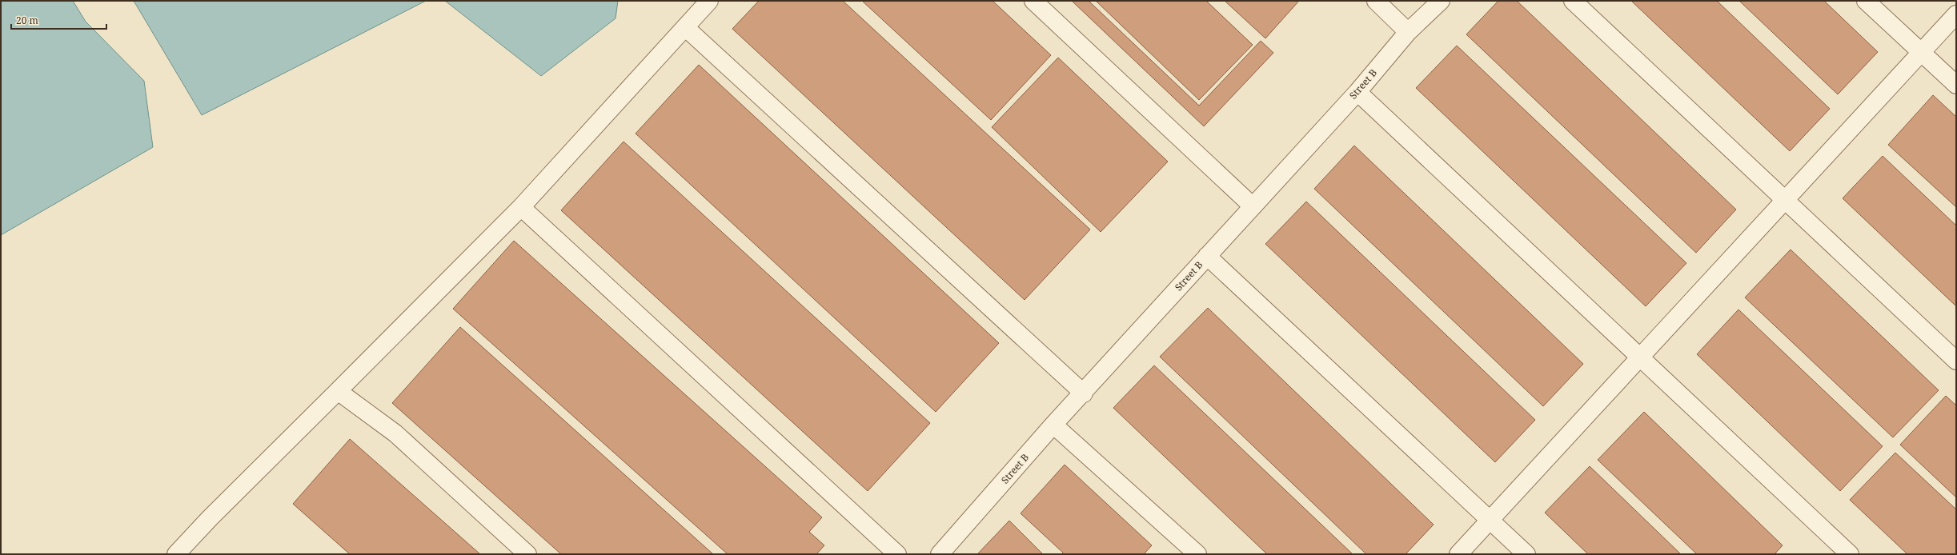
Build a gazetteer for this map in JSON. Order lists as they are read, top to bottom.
{
  "streets": {
    "street": ["Street B"]
  },
  "scale_bar": "20 m"
}
